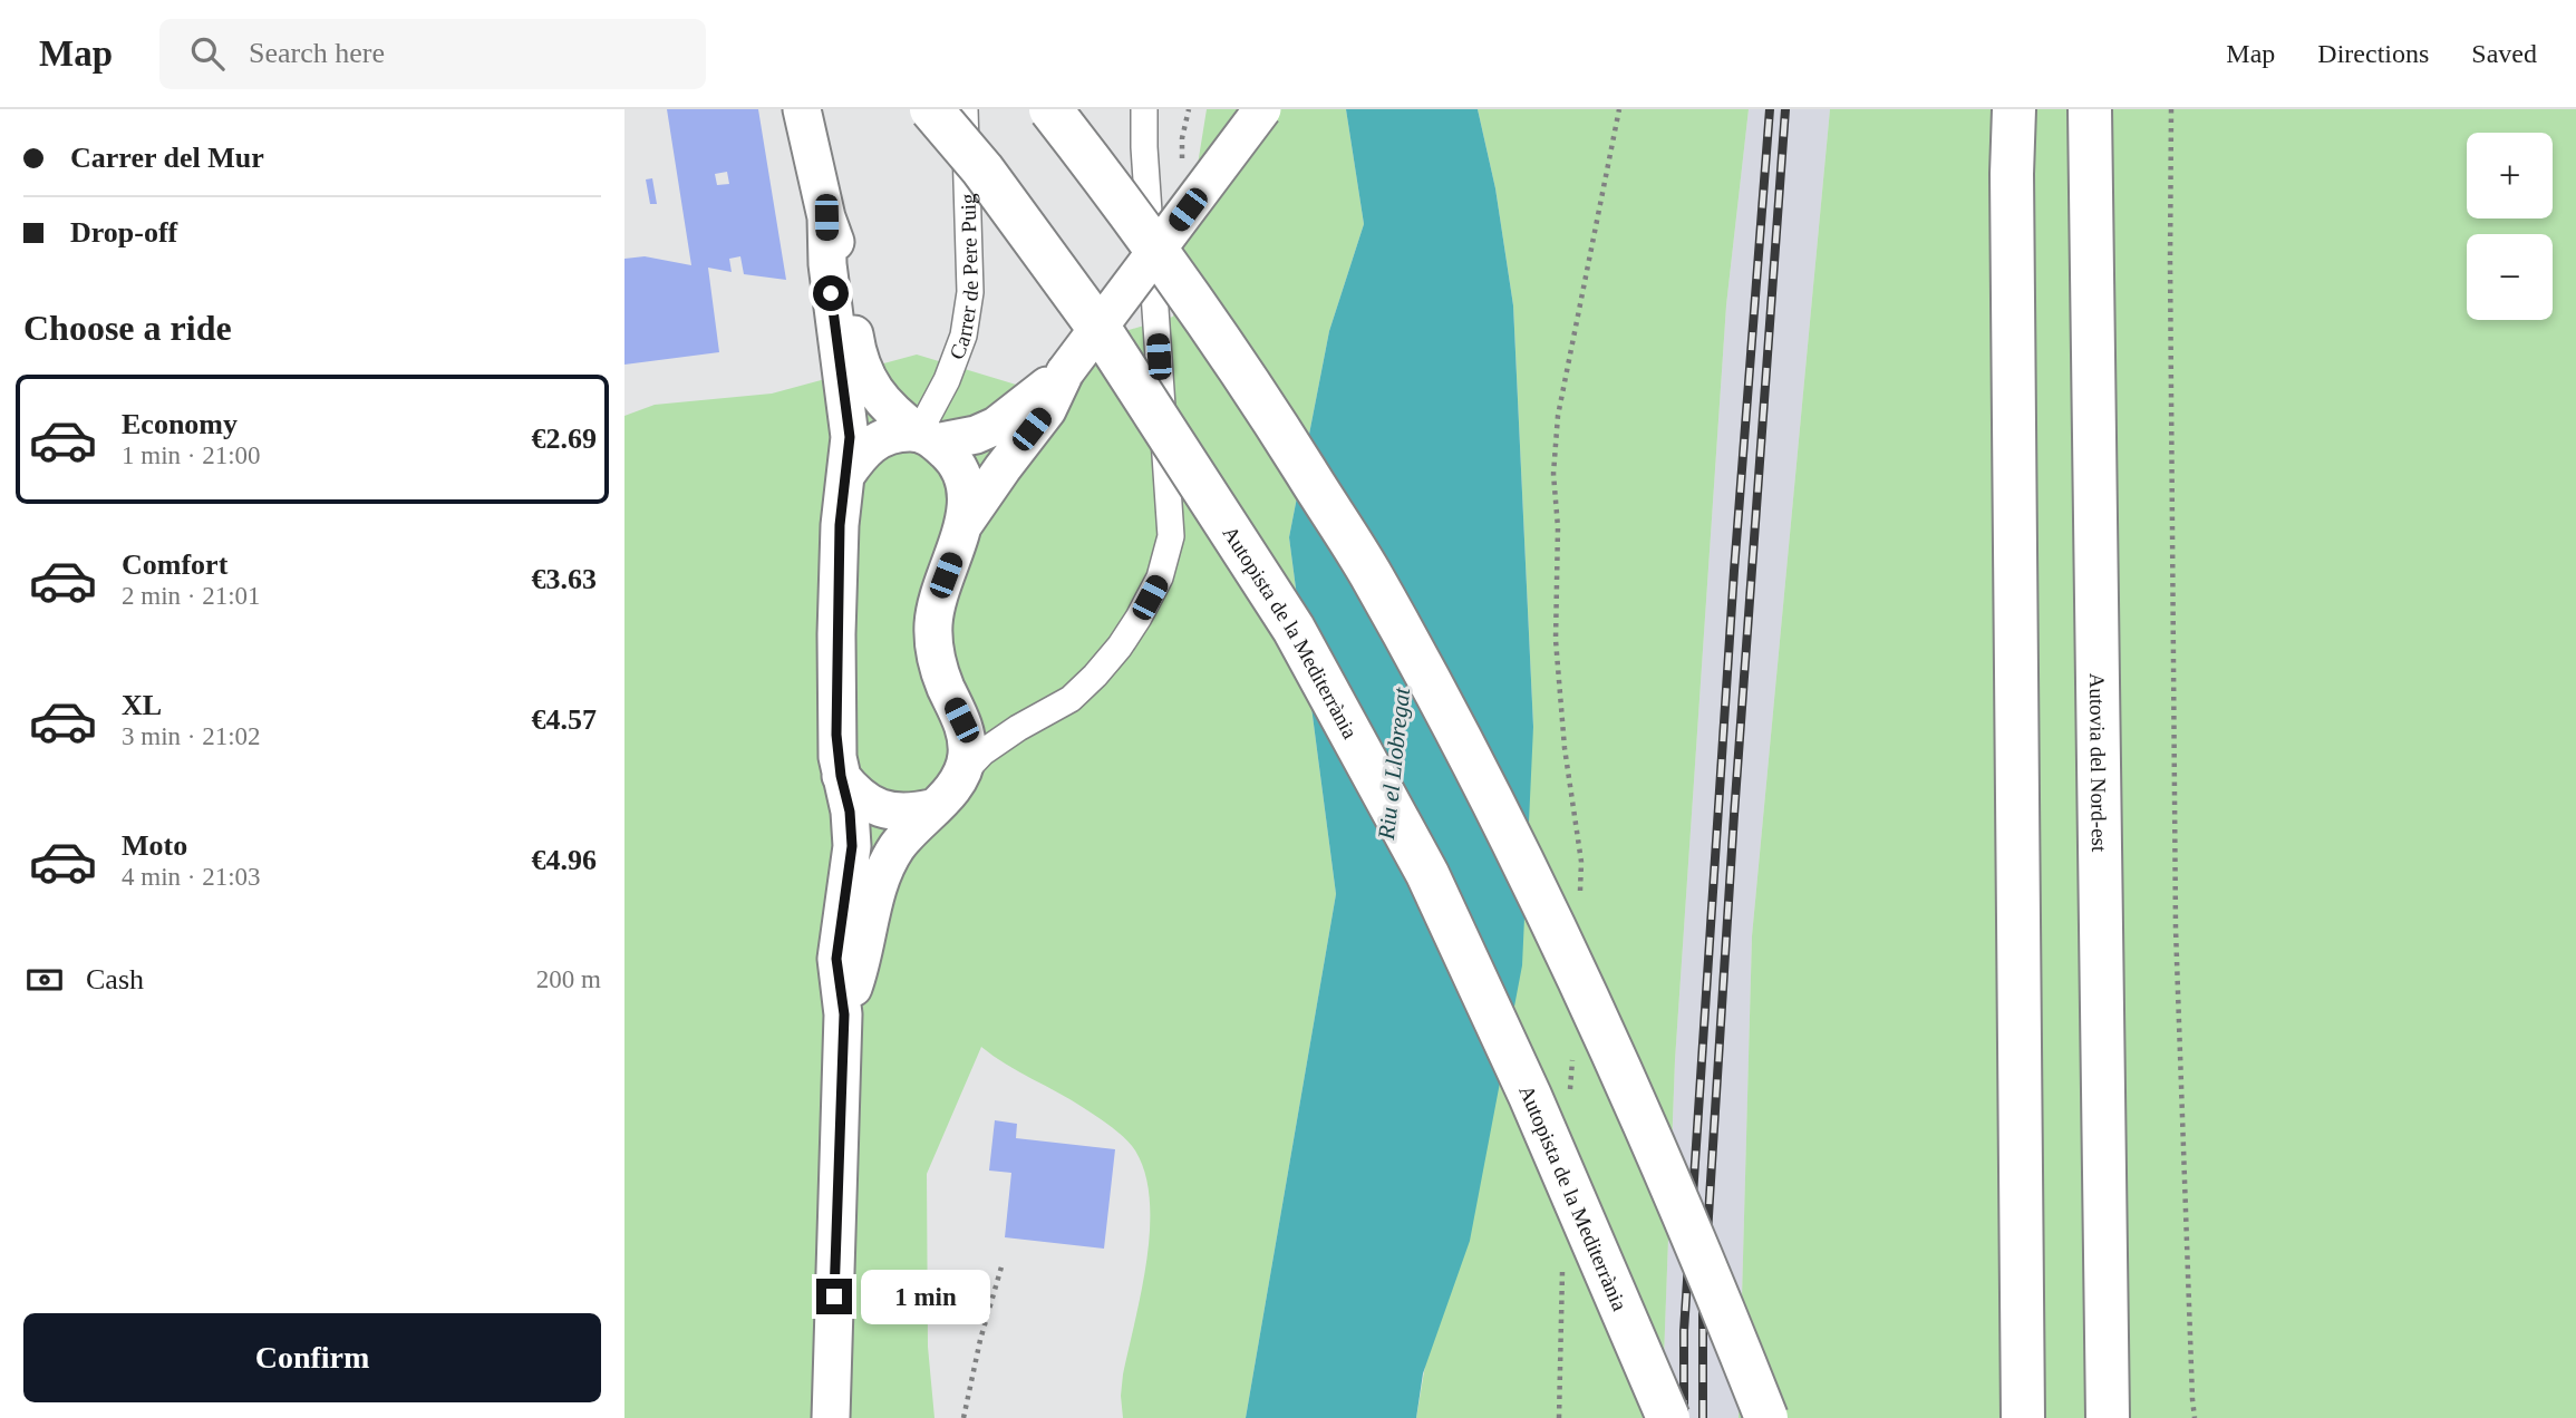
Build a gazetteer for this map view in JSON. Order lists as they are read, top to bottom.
{
  "streets": {
    "highway": ["Autopista de la Mediterrània", "Autovia del Nord-est"],
    "street": ["Carrer de Pere Puig"]
  },
  "water": ["Riu el Llobregat"],
  "page": {
    "header": "Map",
    "search": "Search here",
    "nav": ["Map", "Directions", "Saved"],
    "banner": ["Carrer del Mur", "Drop-off"],
    "map_buttons": ["+", "−"],
    "heading": "Choose a ride",
    "list": [
      {
        "name": "Economy",
        "note": "1 min · 21:00",
        "value": "€2.69"
      },
      {
        "name": "Comfort",
        "note": "2 min · 21:01",
        "value": "€3.63"
      },
      {
        "name": "XL",
        "note": "3 min · 21:02",
        "value": "€4.57"
      },
      {
        "name": "Moto",
        "note": "4 min · 21:03",
        "value": "€4.96"
      }
    ],
    "pay": ["Cash", "200 m"],
    "bubble": "1 min",
    "buttons": "Confirm"
  }
}
